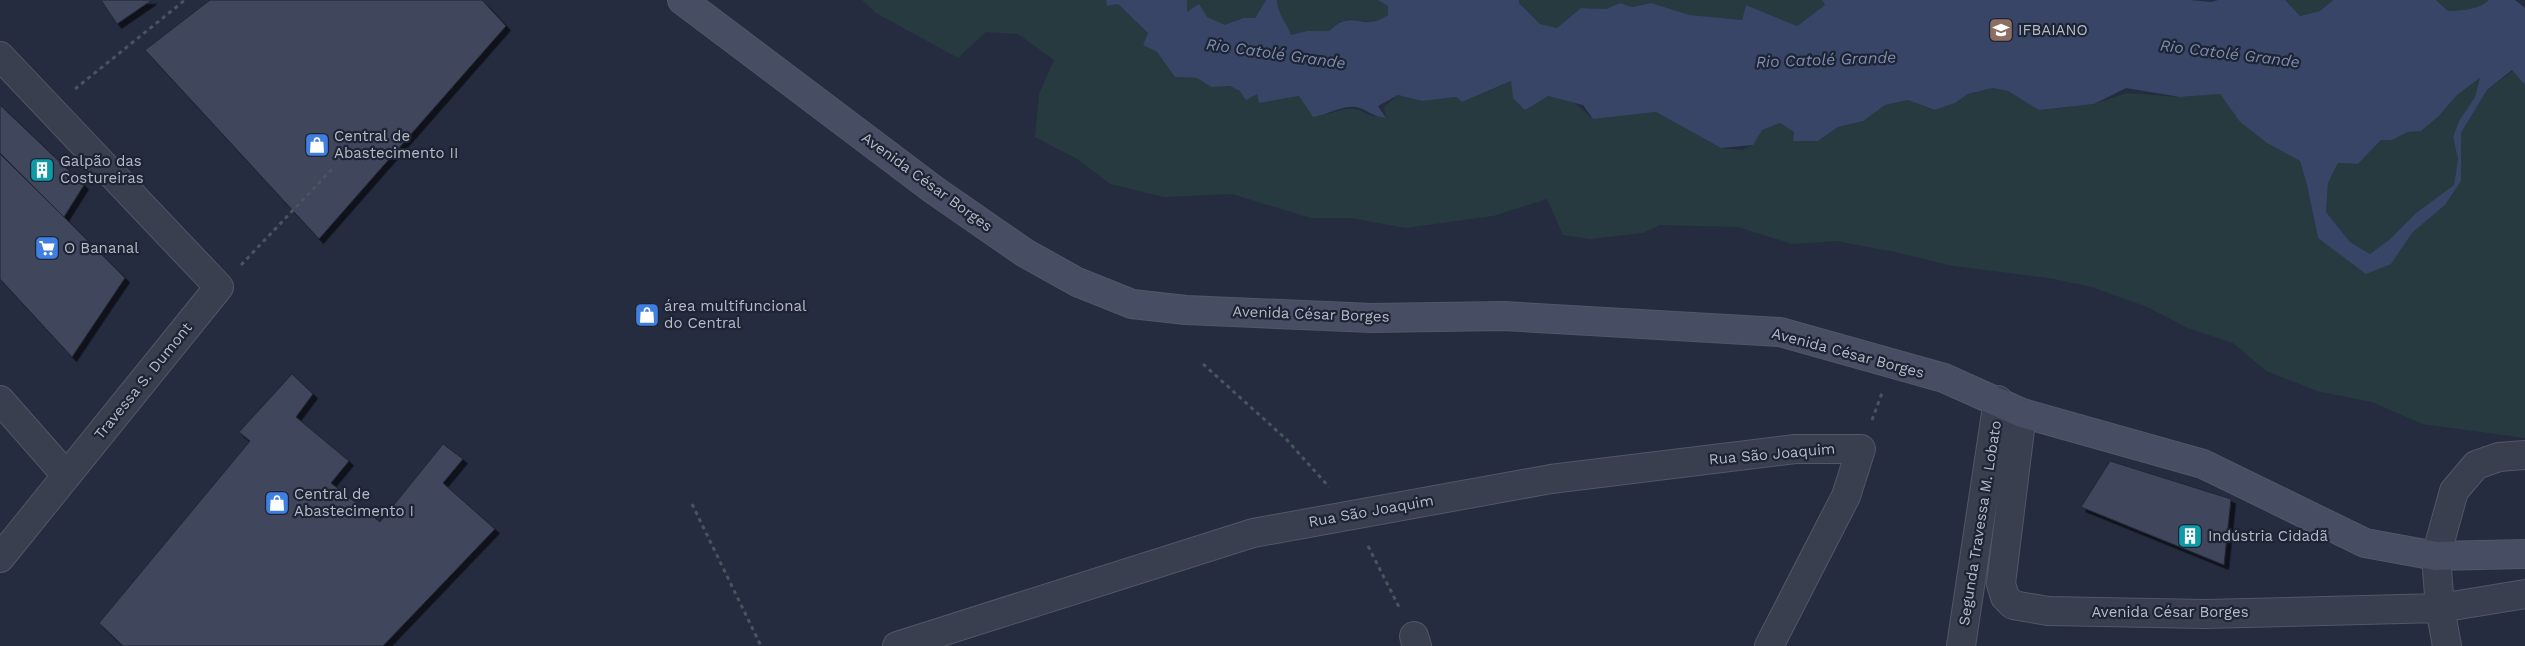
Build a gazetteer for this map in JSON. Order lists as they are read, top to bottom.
{
  "streets": {
    "street": [
      "Avenida César Borges",
      "Travessa S. Dumont",
      "Rua São Joaquim",
      "Segunda Travessa M. Lobato"
    ]
  },
  "crossings": [
    ["Avenida César Borges", "Segunda Travessa M. Lobato"]
  ],
  "water": ["Rio Catolé Grande"],
  "places": {
    "school or university": ["IFBAIANO"],
    "shop": ["Central de Abastecimento II", "área multifuncional do Central", "Central de Abastecimento I"],
    "building": ["Galpão das Costureiras", "Indústria Cidadã"],
    "supermarket": ["O Bananal"]
  }
}
